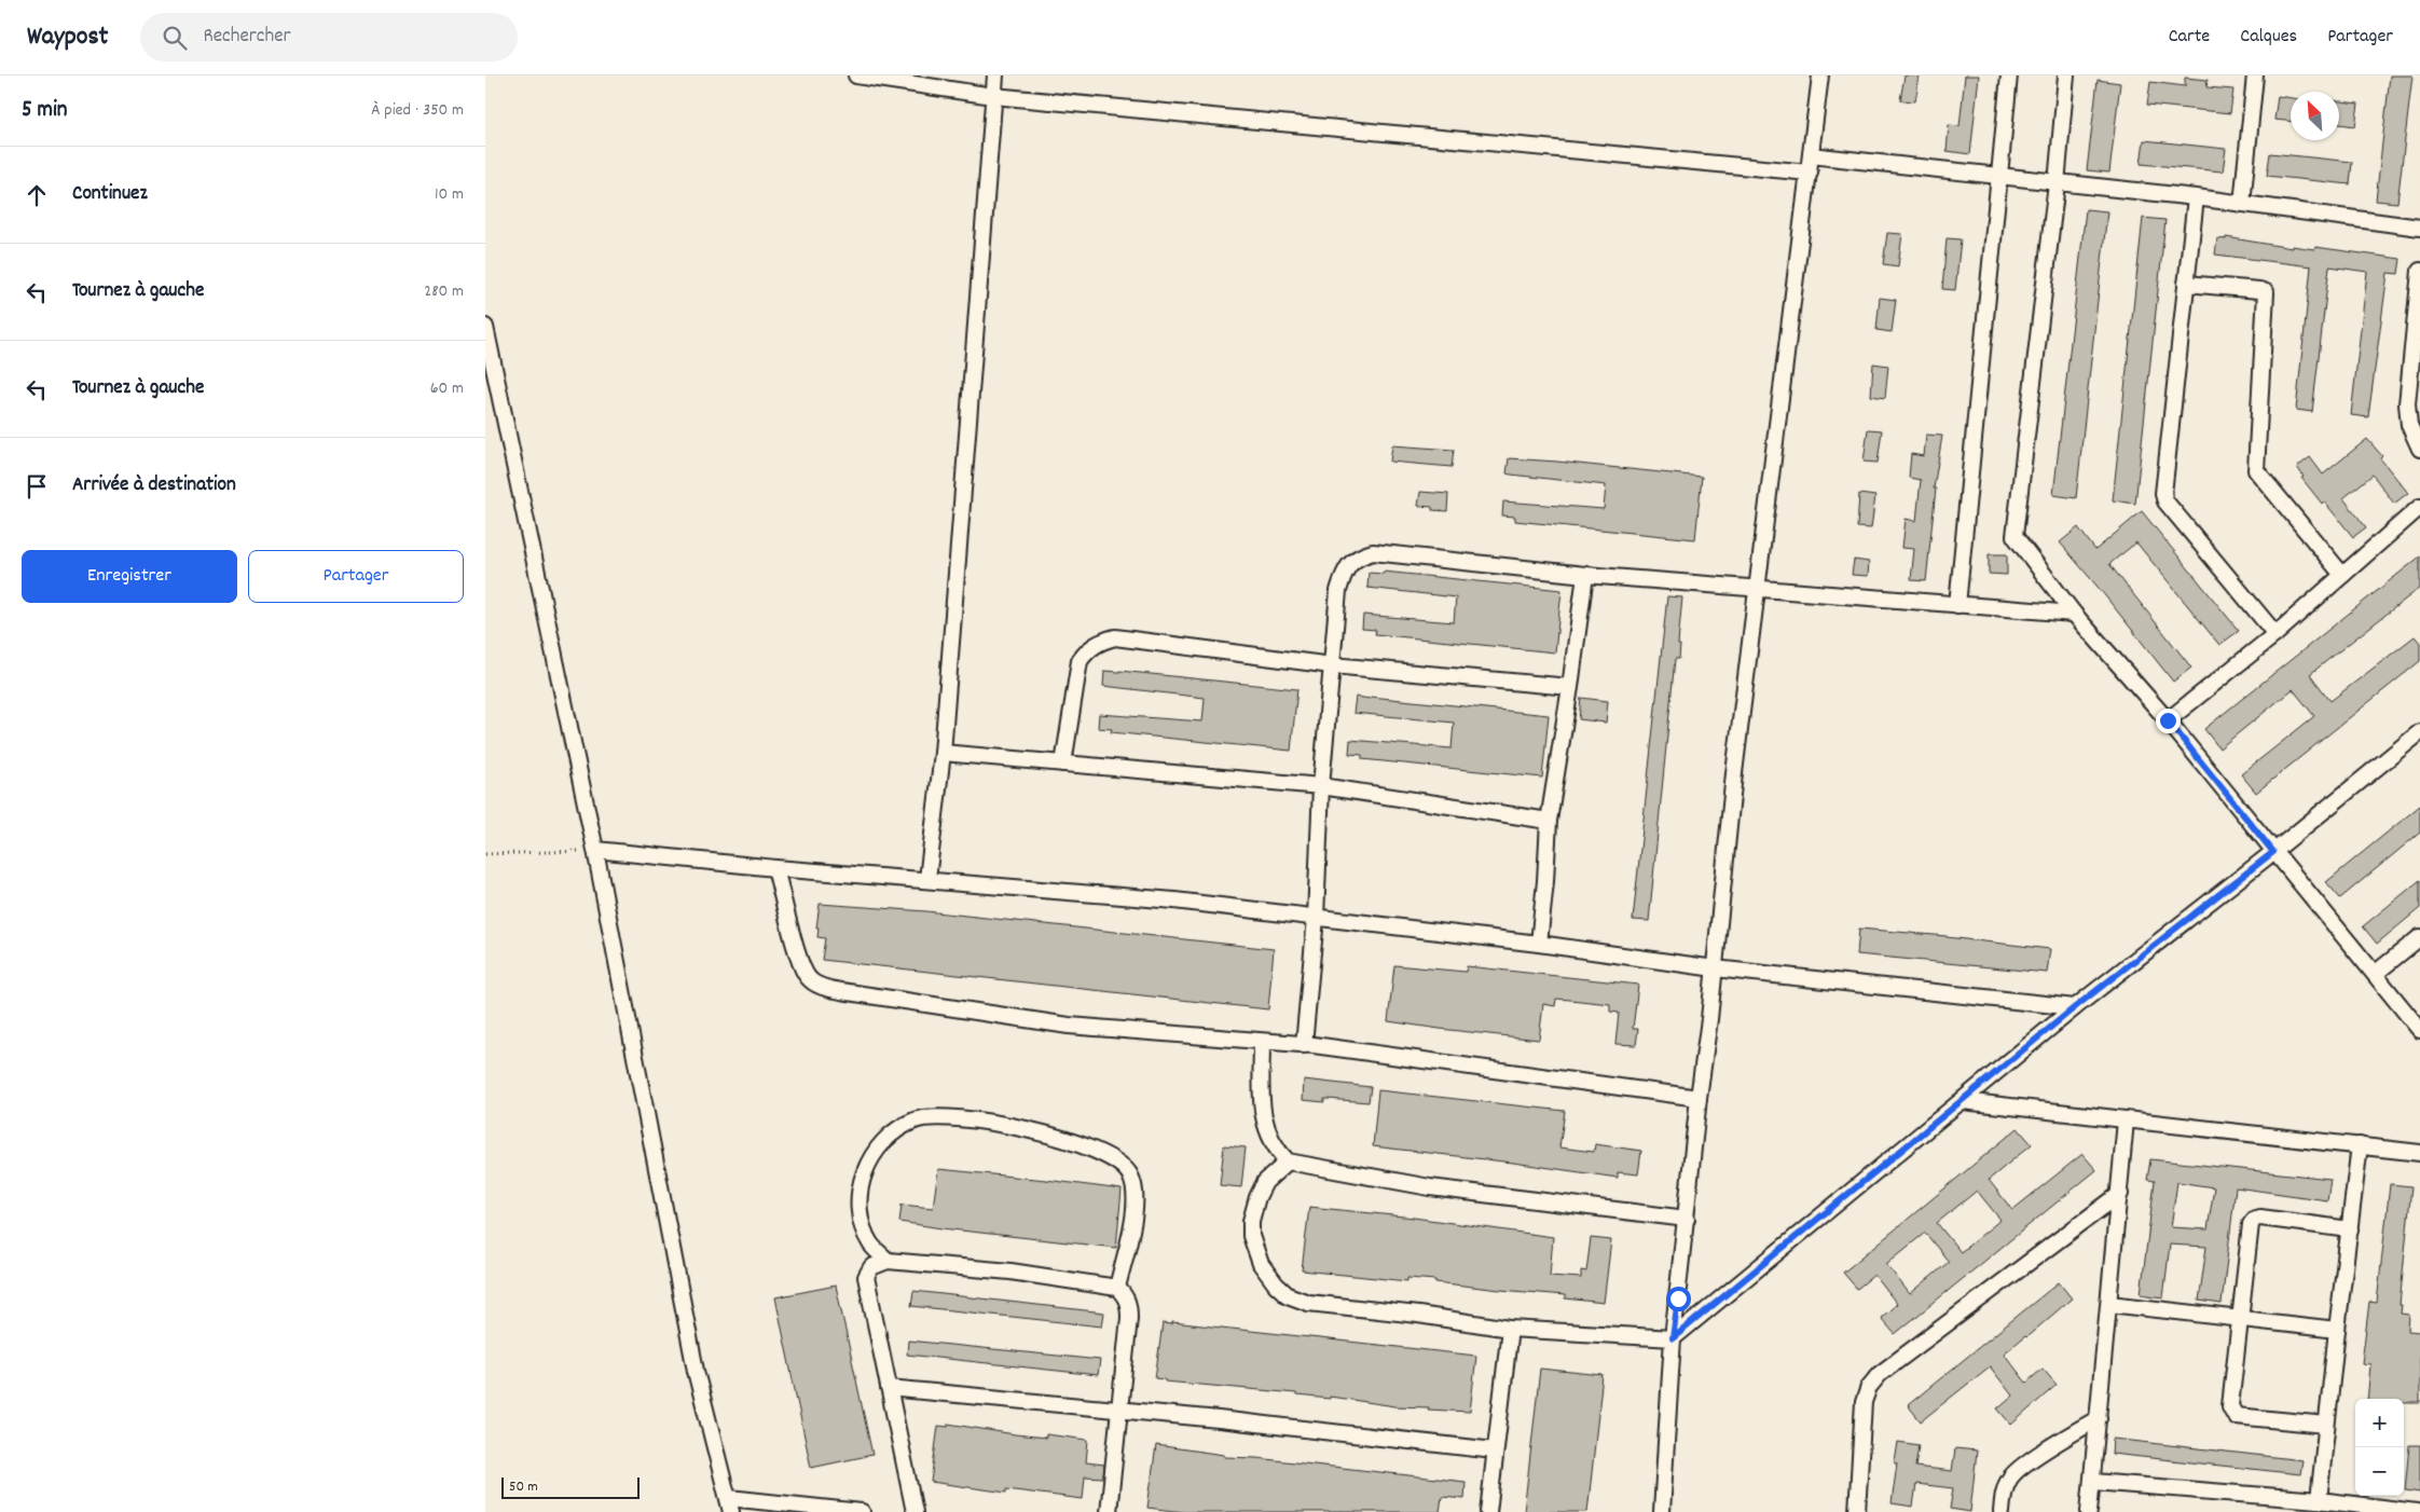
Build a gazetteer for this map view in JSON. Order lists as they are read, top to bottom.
{
  "scale_bar": "50 m",
  "north": "top left",
  "page": {
    "header": "Waypost",
    "search": "Rechercher",
    "nav": ["Carte", "Calques", "Partager"],
    "heading": ["5 min", "À pied · 350 m"],
    "list": [
      ["Continuez", "10 m"],
      ["Tournez à gauche", "280 m"],
      ["Tournez à gauche", "60 m"],
      "Arrivée à destination"
    ],
    "buttons": ["Enregistrer", "Partager"],
    "map_buttons": ["+", "−"],
    "scale": "50 m"
  }
}
